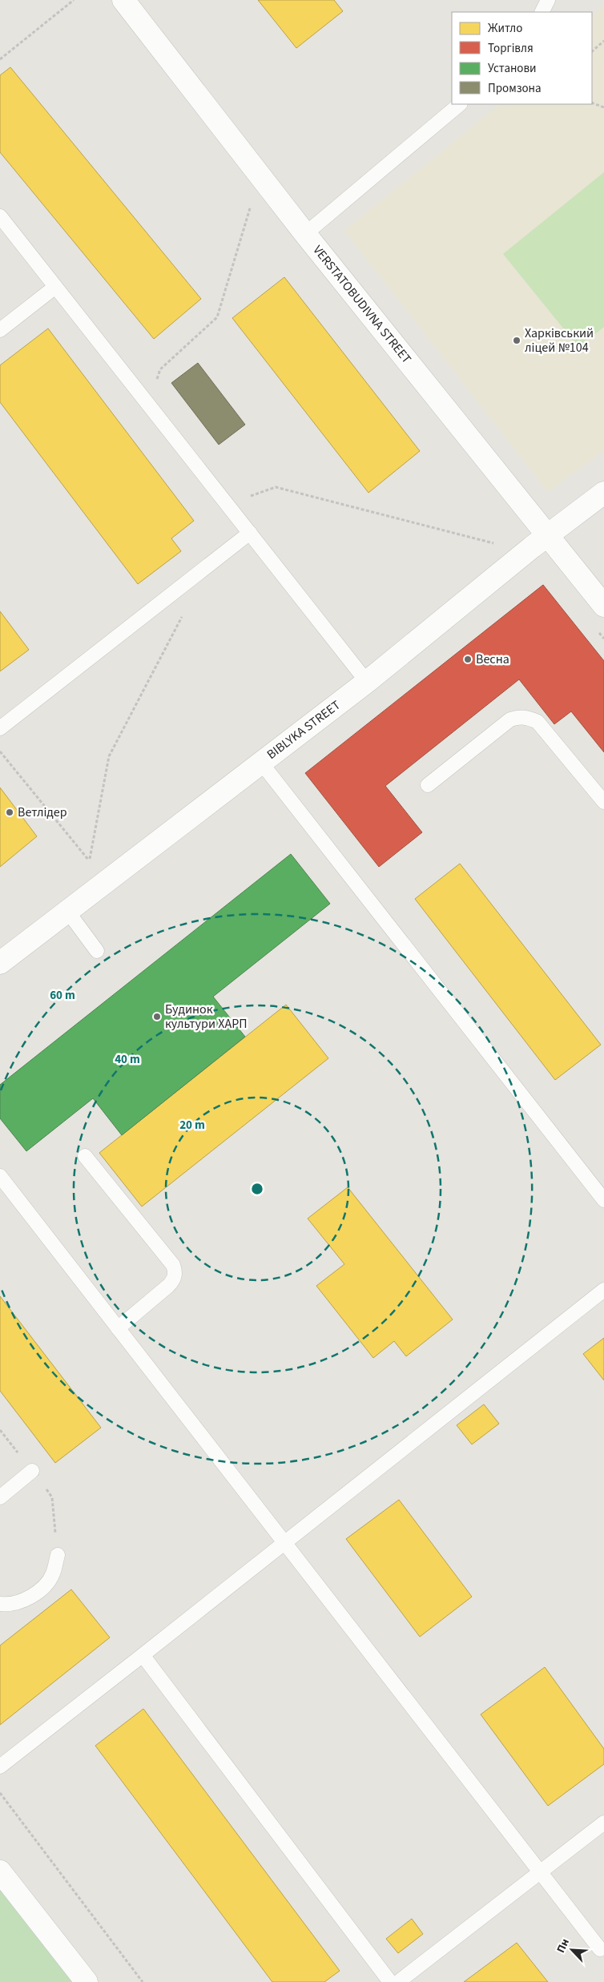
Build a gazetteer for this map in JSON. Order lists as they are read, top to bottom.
{
  "streets": {
    "street": ["VERSTATOBUDIVNA STREET", "BIBLYKA STREET"]
  },
  "crossings": [
    ["VERSTATOBUDIVNA STREET", "BIBLYKA STREET"]
  ],
  "places": [
    "Харківський ліцей №104",
    "Весна",
    "Ветлідер",
    "Будинок культури ХАРП"
  ],
  "legend": [
    "Житло",
    "Торгівля",
    "Установи",
    "Промзона"
  ],
  "north": "top left",
  "rings": ["60 m", "40 m", "20 m"]
}
